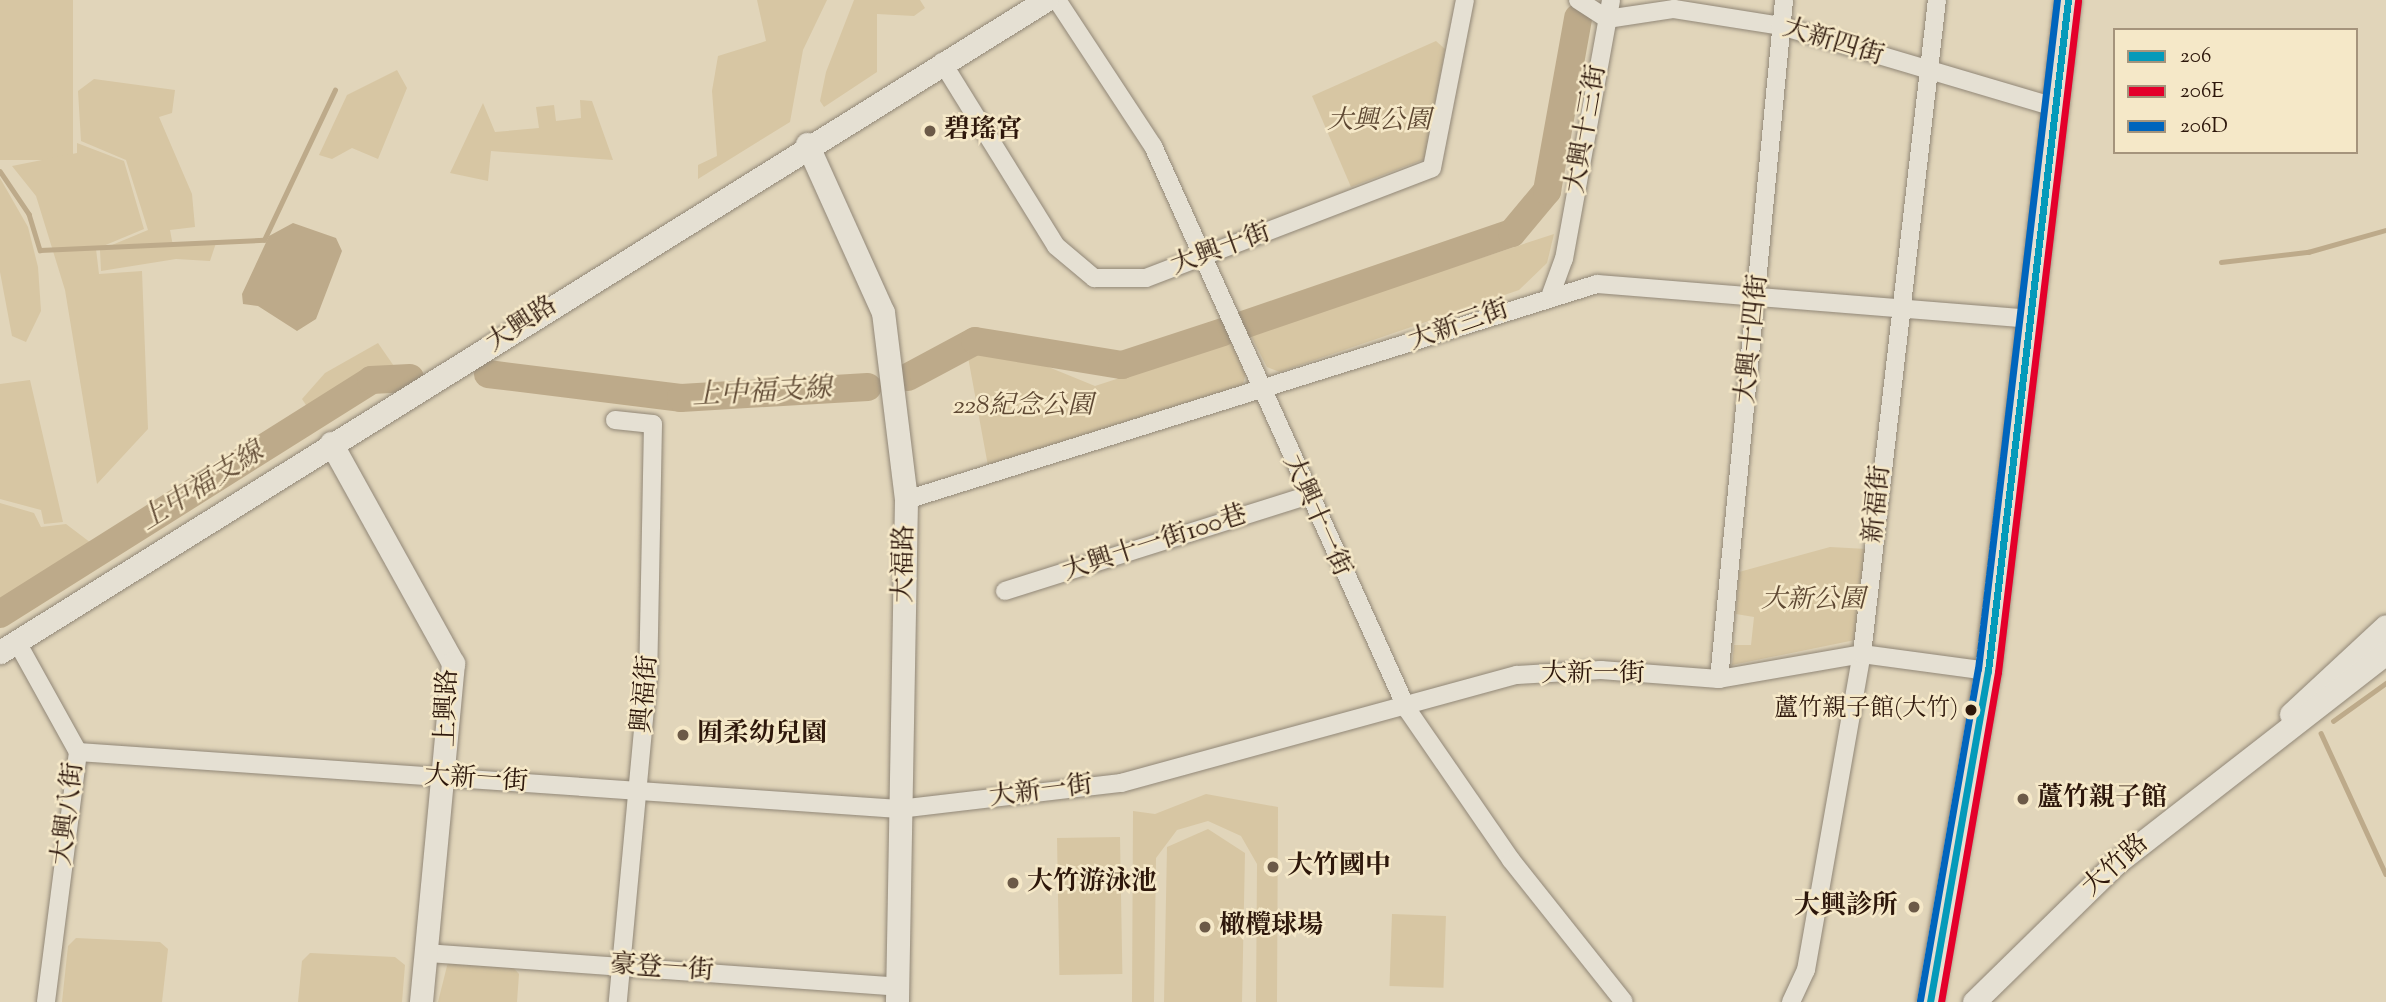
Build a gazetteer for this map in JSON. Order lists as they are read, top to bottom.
{
  "streets": {
    "street": [
      "大新四街",
      "大興十三街",
      "大興十街",
      "大興路",
      "大新三街",
      "大興十四街",
      "新福街",
      "大興十一街",
      "大興十一街100巷",
      "大福路",
      "大新一街",
      "興福街",
      "上興路",
      "大興八街",
      "大竹路",
      "豪登一街"
    ]
  },
  "crossings": [
    ["大新四街", "大興十三街"],
    ["大新四街", "大興十四街"],
    ["大新四街", "新福街"],
    ["大興十三街", "大新三街"],
    ["大興十街", "大興路"],
    ["大興十街", "大興十一街"],
    ["大興路", "大福路"],
    ["大興路", "上興路"],
    ["大興路", "大興八街"],
    ["大新三街", "大興十四街"],
    ["大新三街", "新福街"],
    ["大新三街", "大興十一街"],
    ["大新三街", "大福路"],
    ["大興十四街", "大新一街"],
    ["新福街", "大新一街"],
    ["大興十一街", "大興十一街100巷"],
    ["大興十一街", "大新一街"],
    ["大福路", "大新一街"],
    ["大福路", "豪登一街"],
    ["大新一街", "興福街"],
    ["大新一街", "上興路"],
    ["大新一街", "大興八街"],
    ["興福街", "豪登一街"],
    ["上興路", "豪登一街"]
  ],
  "water": ["上中福支線"],
  "parks": ["大興公園", "228紀念公園", "大新公園"],
  "places": [
    "碧瑤宮",
    "蘆竹親子館(大竹)",
    "囿柔幼兒園",
    "蘆竹親子館",
    "大竹國中",
    "大竹游泳池",
    "大興診所",
    "橄欖球場"
  ],
  "lines": ["transit line 206", "transit line 206D", "transit line 206E"],
  "legend": ["206", "206E", "206D"]
}
